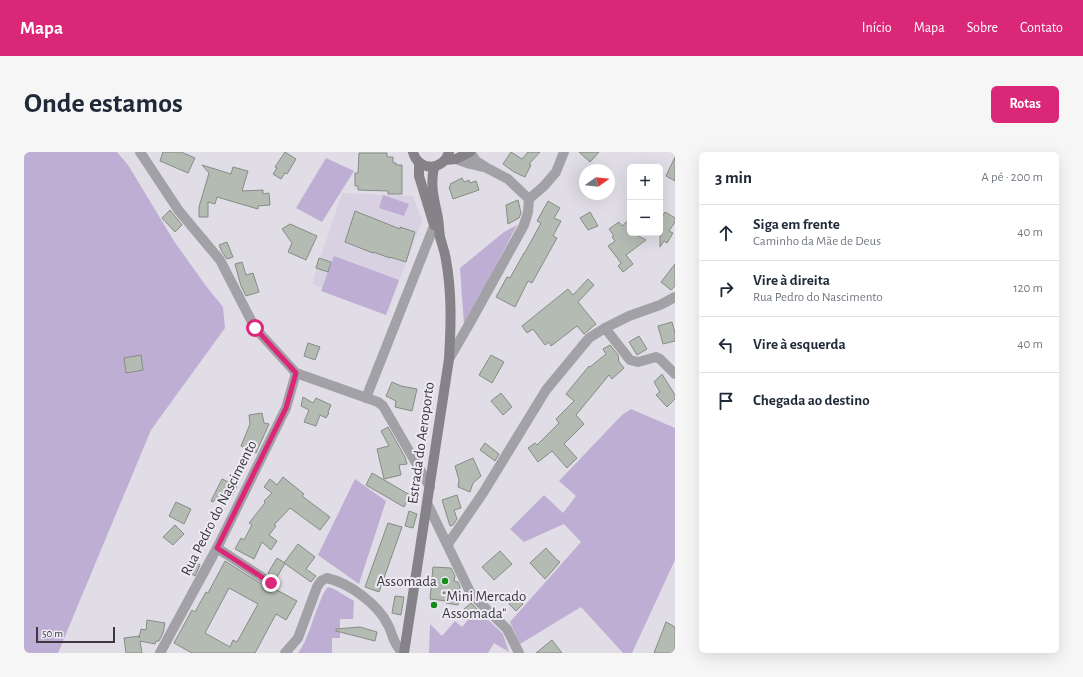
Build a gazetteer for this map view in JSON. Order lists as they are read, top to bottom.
{
  "streets": {
    "main road": ["Estrada do Aeroporto"],
    "street": ["Rua Pedro do Nascimento"]
  },
  "places": ["Assomada", "\"Mini Mercado Assomada\""],
  "scale_bar": "50 m",
  "north": "right",
  "page": {
    "header": "Mapa",
    "nav": [
      "Início",
      "Mapa",
      "Sobre",
      "Contato"
    ],
    "buttons": "Rotas",
    "title": "Onde estamos",
    "heading": ["3 min", "A pé · 200 m"],
    "map_buttons": ["+", "−"],
    "list": [
      ["Siga em frente", "Caminho da Mãe de Deus", "40 m"],
      ["Vire à direita", "Rua Pedro do Nascimento", "120 m"],
      ["Vire à esquerda", "40 m"],
      "Chegada ao destino"
    ],
    "scale": "50 m"
  }
}
